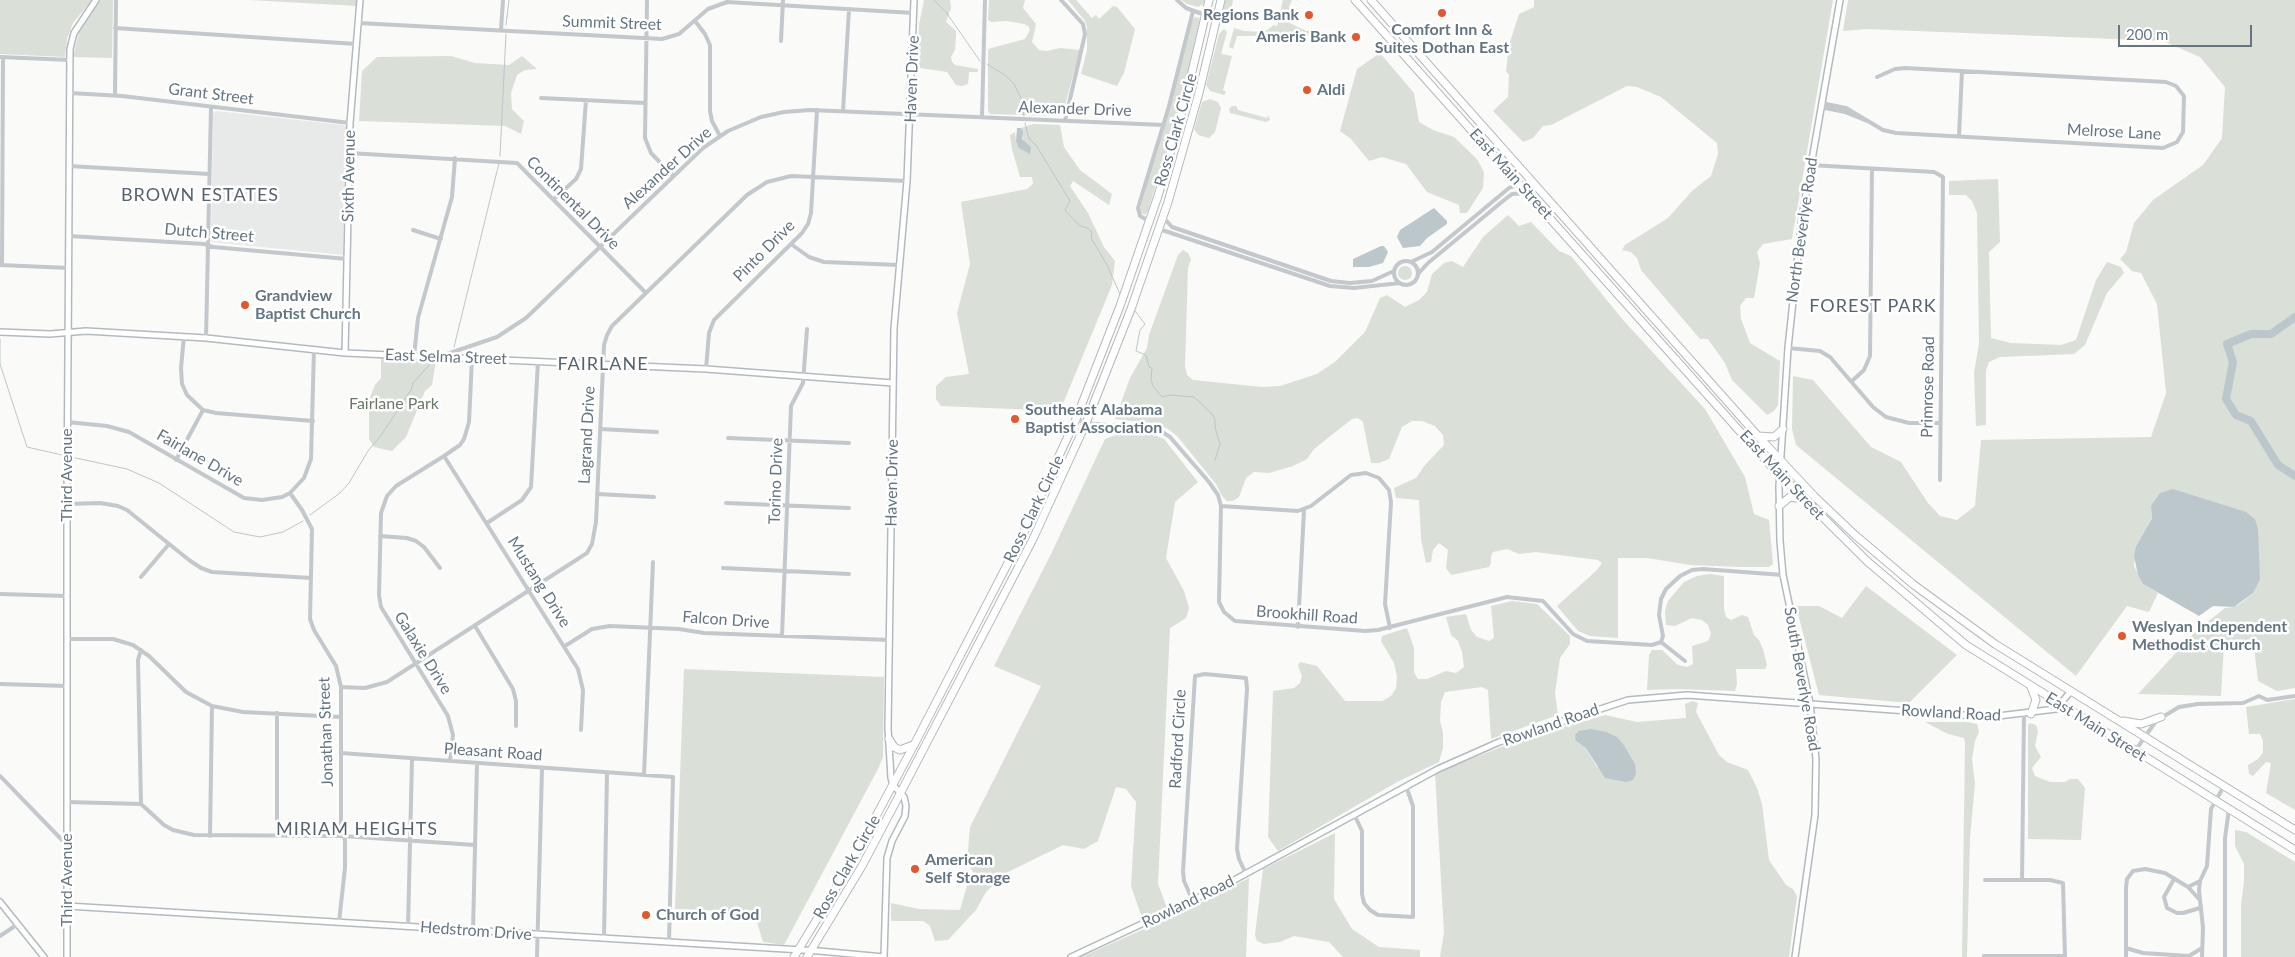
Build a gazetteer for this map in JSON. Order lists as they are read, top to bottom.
{
  "streets": {
    "highway": ["Ross Clark Circle", "East Main Street"],
    "street": [
      "Summit Street",
      "Haven Drive",
      "Grant Street",
      "Alexander Drive",
      "Melrose Lane",
      "Sixth Avenue",
      "Continental Drive",
      "North Beverlye Road",
      "Dutch Street",
      "Pinto Drive",
      "East Selma Street",
      "Primrose Road",
      "Lagrand Drive",
      "Fairlane Drive",
      "Third Avenue",
      "Torino Drive",
      "Mustang Drive",
      "Brookhill Road",
      "Falcon Drive",
      "Galaxie Drive",
      "South Beverlye Road",
      "Rowland Road",
      "Jonathan Street",
      "Radford Circle",
      "Pleasant Road",
      "Hedstrom Drive"
    ]
  },
  "crossings": [
    ["Summit Street", "Haven Drive"],
    ["Summit Street", "Sixth Avenue"],
    ["Haven Drive", "Alexander Drive"],
    ["Haven Drive", "Ross Clark Circle"],
    ["Haven Drive", "East Selma Street"],
    ["Haven Drive", "Lagrand Drive"],
    ["Haven Drive", "Falcon Drive"],
    ["Grant Street", "Sixth Avenue"],
    ["Grant Street", "Third Avenue"],
    ["Alexander Drive", "Continental Drive"],
    ["Alexander Drive", "Pinto Drive"],
    ["Alexander Drive", "East Selma Street"],
    ["Ross Clark Circle", "Brookhill Road"],
    ["Ross Clark Circle", "Hedstrom Drive"],
    ["Melrose Lane", "North Beverlye Road"],
    ["East Main Street", "North Beverlye Road"],
    ["East Main Street", "South Beverlye Road"],
    ["East Main Street", "Rowland Road"],
    ["Sixth Avenue", "Continental Drive"],
    ["Sixth Avenue", "Dutch Street"],
    ["Sixth Avenue", "East Selma Street"],
    ["Continental Drive", "Lagrand Drive"],
    ["North Beverlye Road", "South Beverlye Road"],
    ["Dutch Street", "Third Avenue"],
    ["Pinto Drive", "East Selma Street"],
    ["Pinto Drive", "Lagrand Drive"],
    ["East Selma Street", "Lagrand Drive"],
    ["East Selma Street", "Third Avenue"],
    ["East Selma Street", "Torino Drive"],
    ["East Selma Street", "Galaxie Drive"],
    ["Lagrand Drive", "Mustang Drive"],
    ["Lagrand Drive", "Galaxie Drive"],
    ["Lagrand Drive", "Jonathan Street"],
    ["Fairlane Drive", "Third Avenue"],
    ["Fairlane Drive", "Jonathan Street"],
    ["Third Avenue", "Hedstrom Drive"],
    ["Torino Drive", "Falcon Drive"],
    ["Mustang Drive", "Falcon Drive"],
    ["Mustang Drive", "Galaxie Drive"],
    ["Galaxie Drive", "Pleasant Road"],
    ["South Beverlye Road", "Rowland Road"],
    ["Rowland Road", "Radford Circle"],
    ["Jonathan Street", "Pleasant Road"],
    ["Jonathan Street", "Hedstrom Drive"],
    ["Pleasant Road", "Hedstrom Drive"]
  ],
  "districts": [
    "BROWN ESTATES",
    "FOREST PARK",
    "FAIRLANE",
    "MIRIAM HEIGHTS"
  ],
  "parks": ["Fairlane Park"],
  "places": [
    "Comfort Inn & Suites Dothan East",
    "Regions Bank",
    "Ameris Bank",
    "Aldi",
    "Grandview Baptist Church",
    "Southeast Alabama Baptist Association",
    "Weslyan Independent Methodist Church",
    "American Self Storage",
    "Church of God"
  ],
  "scale_bar": "200 m"
}
